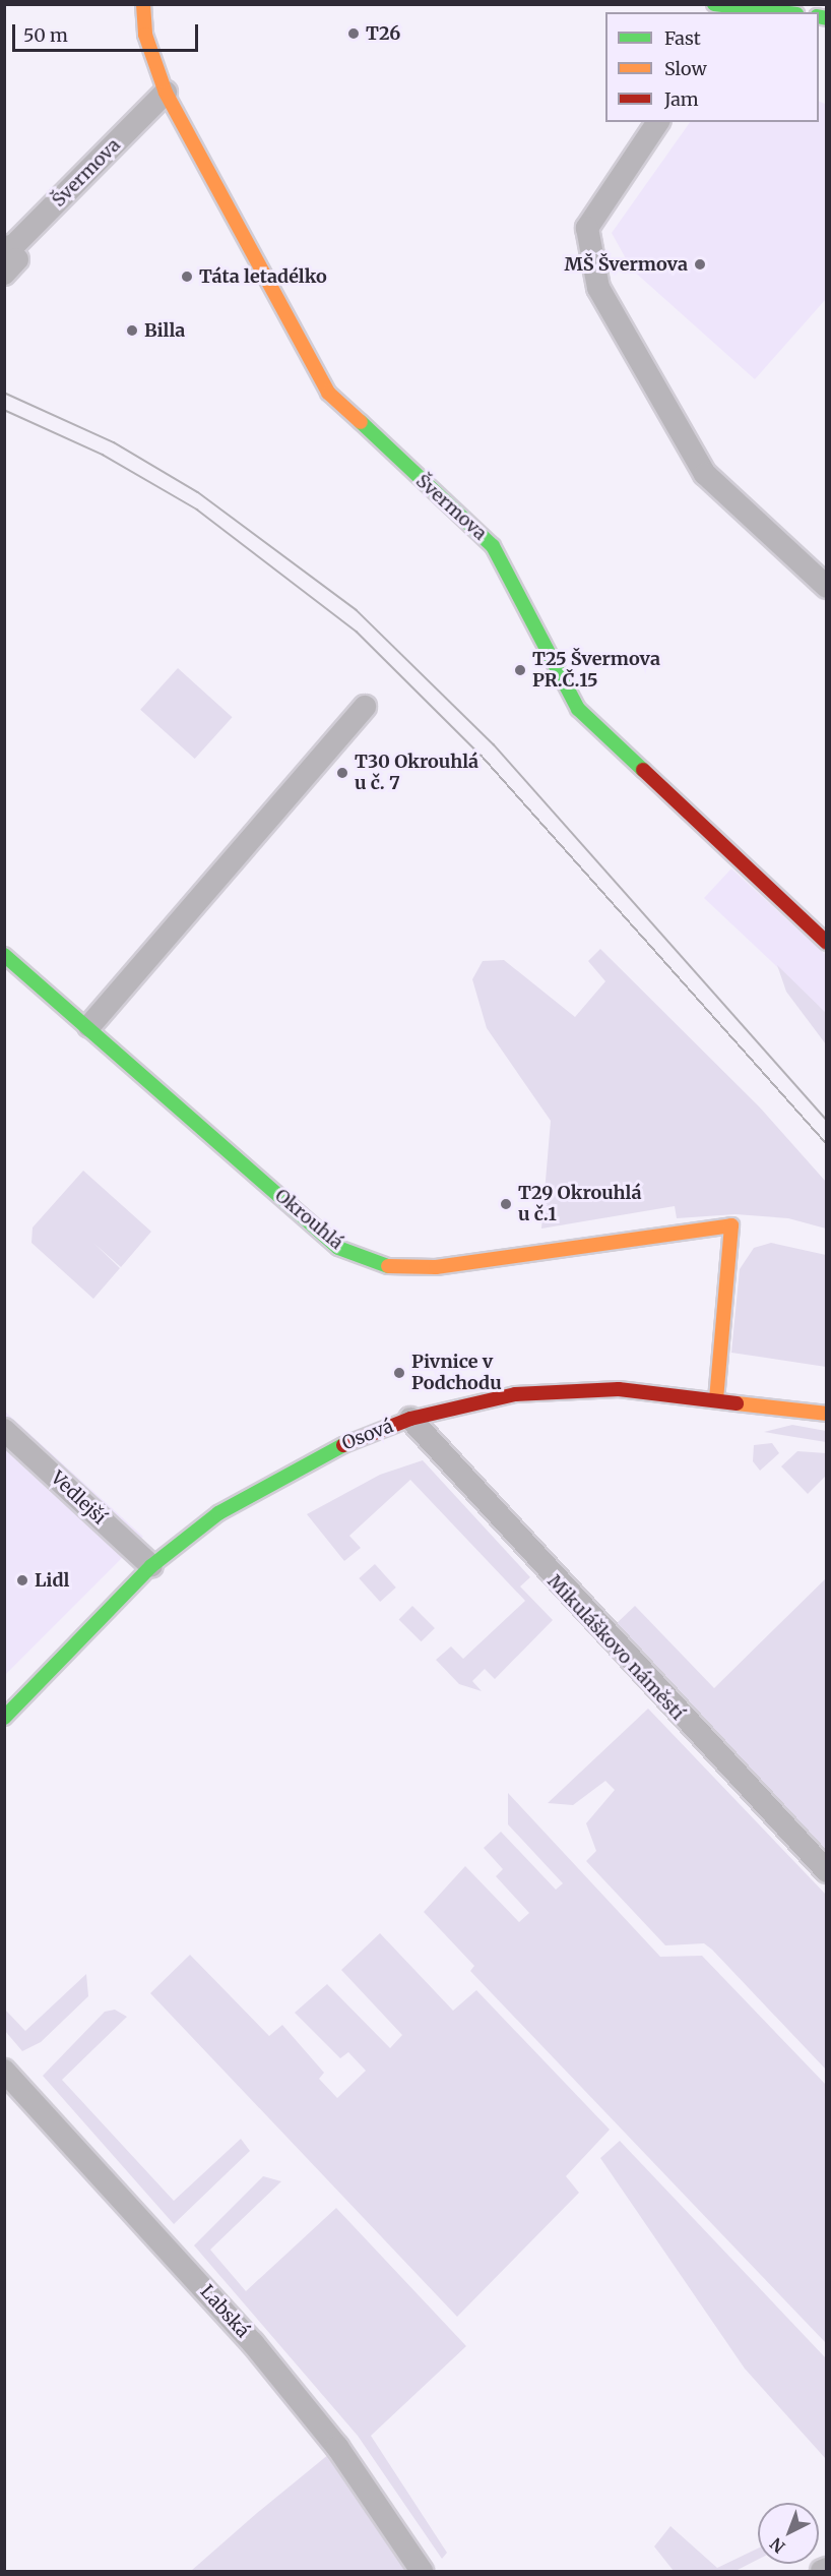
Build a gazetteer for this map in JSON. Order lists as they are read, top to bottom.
{
  "streets": {
    "street": [
      "Švermova",
      "Okrouhlá",
      "Osová",
      "Vedlejší",
      "Mikuláškovo náměstí",
      "Labská"
    ]
  },
  "crossings": [
    ["Okrouhlá", "Osová"],
    ["Osová", "Vedlejší"],
    ["Osová", "Mikuláškovo náměstí"]
  ],
  "places": [
    "T26",
    "MŠ Švermova",
    "Táta letadélko",
    "Billa",
    "T25 Švermova PR.Č.15",
    "T30 Okrouhlá u č. 7",
    "T29 Okrouhlá u č.1",
    "Pivnice v Podchodu",
    "Lidl"
  ],
  "legend": ["Fast", "Slow", "Jam"],
  "scale_bar": "50 m",
  "north": "bottom left"
}
